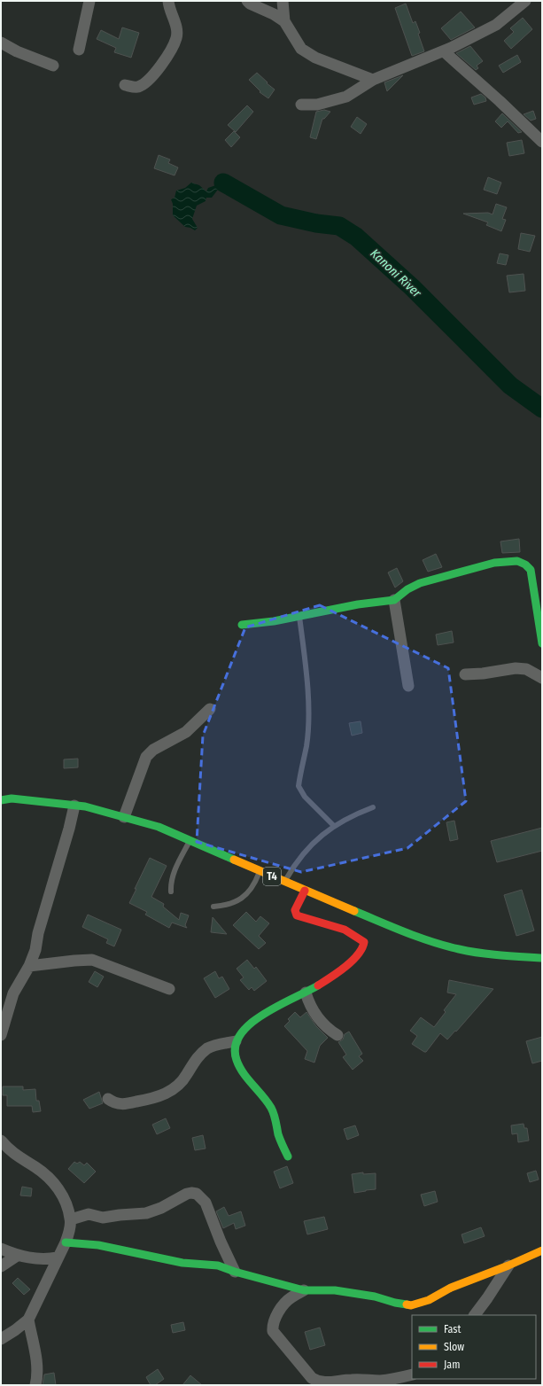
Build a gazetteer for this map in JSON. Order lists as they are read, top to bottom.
{
  "streets": {
    "main road": ["T4"]
  },
  "water": ["Kanoni River"],
  "legend": ["Fast", "Slow", "Jam"]
}
